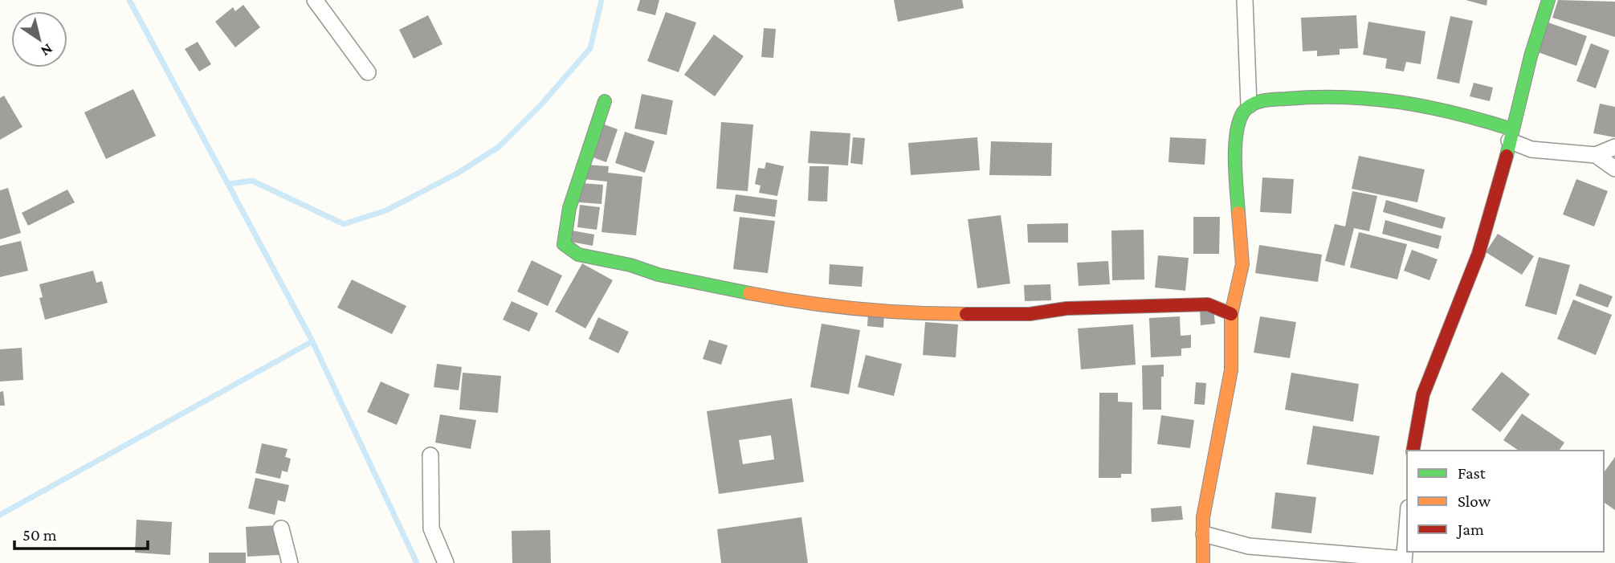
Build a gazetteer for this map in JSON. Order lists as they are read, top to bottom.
{
  "legend": ["Fast", "Slow", "Jam"],
  "scale_bar": "50 m",
  "north": "bottom right"
}
